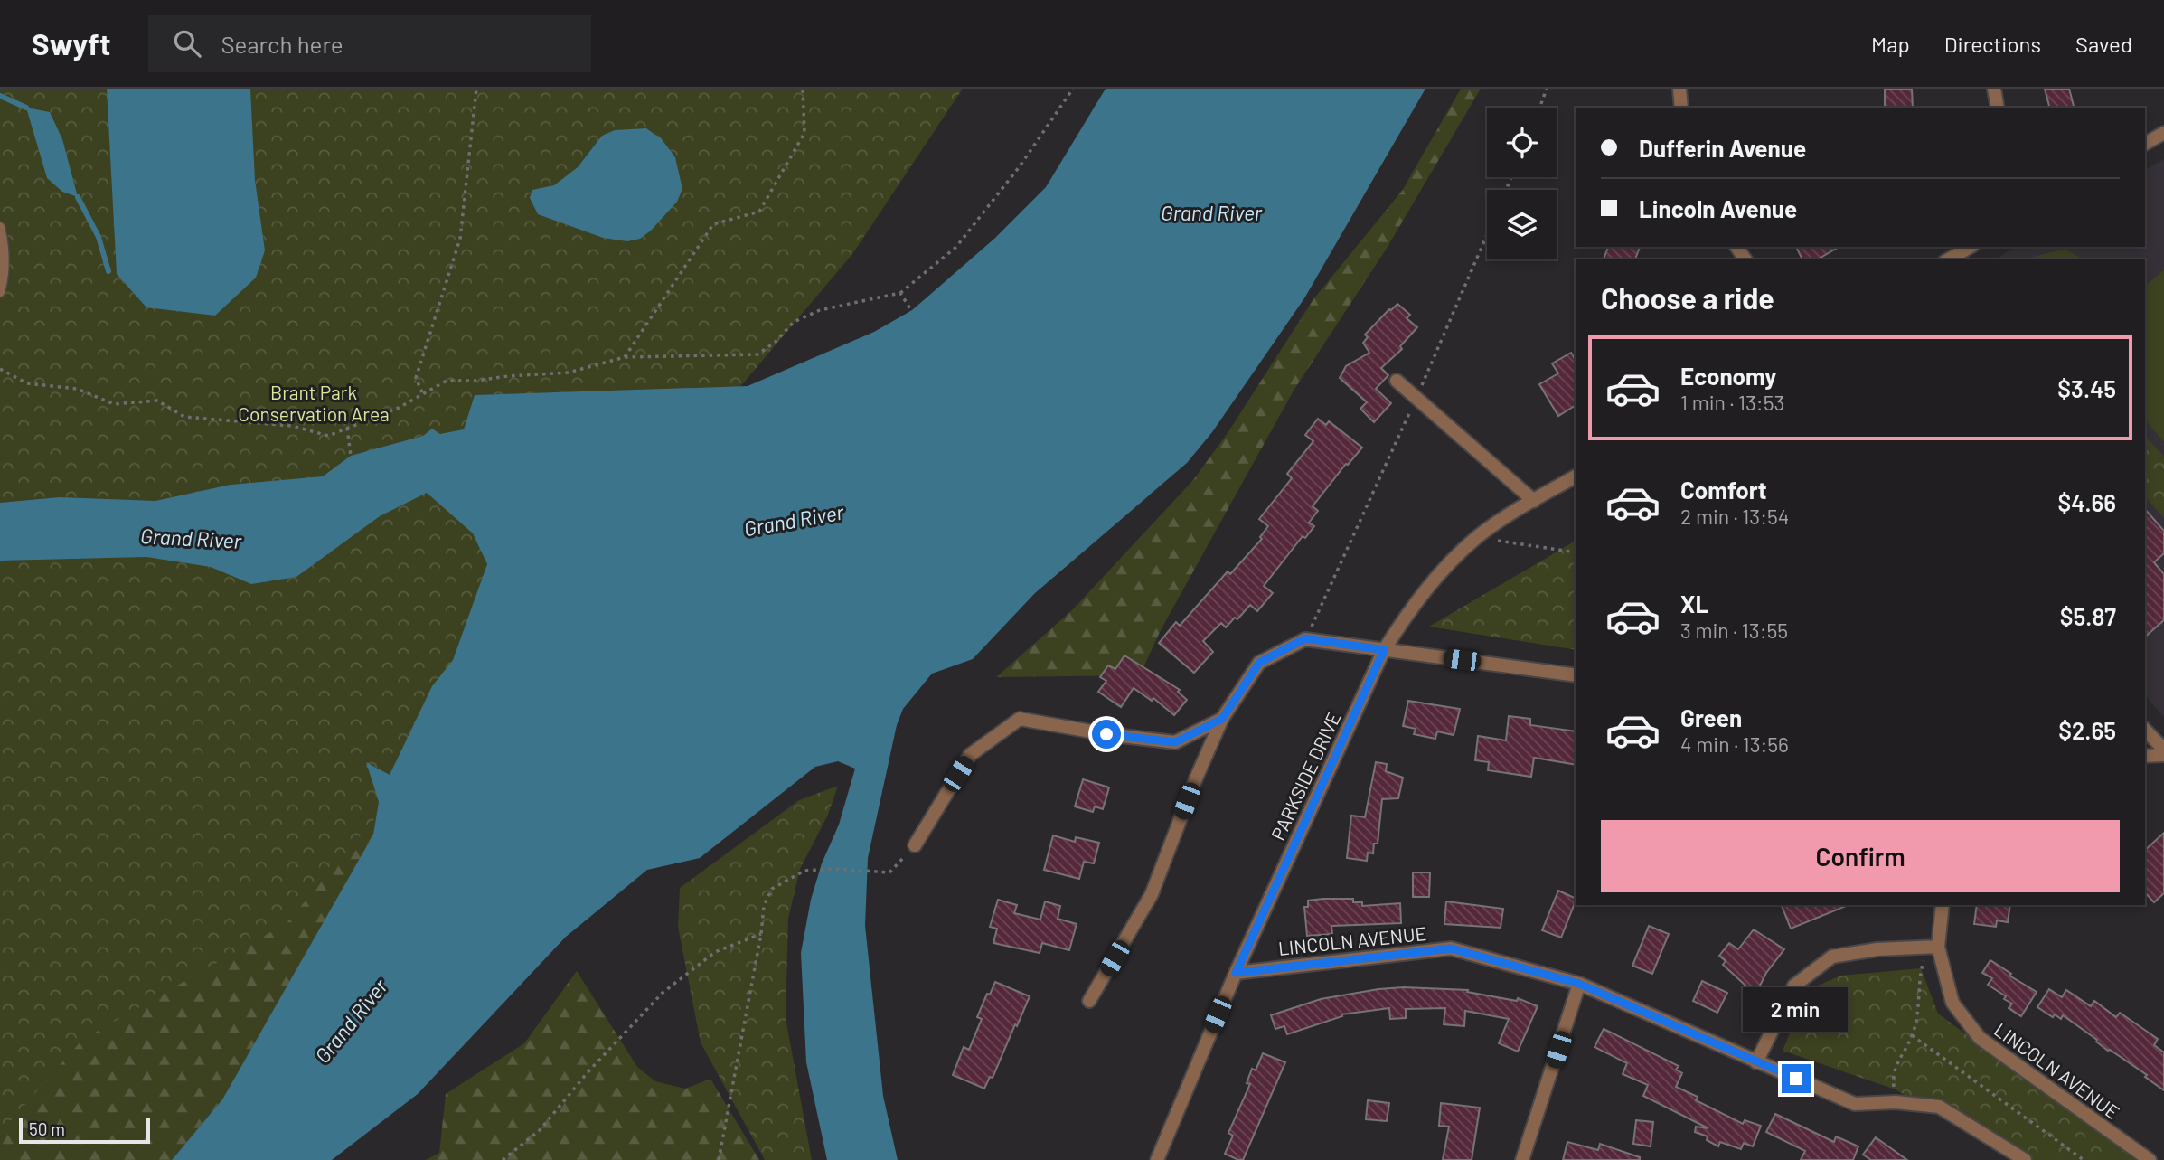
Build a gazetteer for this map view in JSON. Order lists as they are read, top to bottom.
{
  "streets": {
    "street": ["PARKSIDE DRIVE", "LINCOLN AVENUE"]
  },
  "crossings": [
    ["PARKSIDE DRIVE", "LINCOLN AVENUE"]
  ],
  "water": ["Grand River"],
  "parks": ["Brant Park Conservation Area"],
  "scale_bar": "50 m",
  "page": {
    "header": "Swyft",
    "search": "Search here",
    "nav": ["Map", "Directions", "Saved"],
    "banner": ["Dufferin Avenue", "Lincoln Avenue"],
    "heading": "Choose a ride",
    "list": [
      {
        "name": "Economy",
        "note": "1 min · 13:53",
        "value": "$3.45"
      },
      {
        "name": "Comfort",
        "note": "2 min · 13:54",
        "value": "$4.66"
      },
      {
        "name": "XL",
        "note": "3 min · 13:55",
        "value": "$5.87"
      },
      {
        "name": "Green",
        "note": "4 min · 13:56",
        "value": "$2.65"
      }
    ],
    "buttons": "Confirm",
    "bubble": "2 min",
    "scale": "50 m"
  }
}
